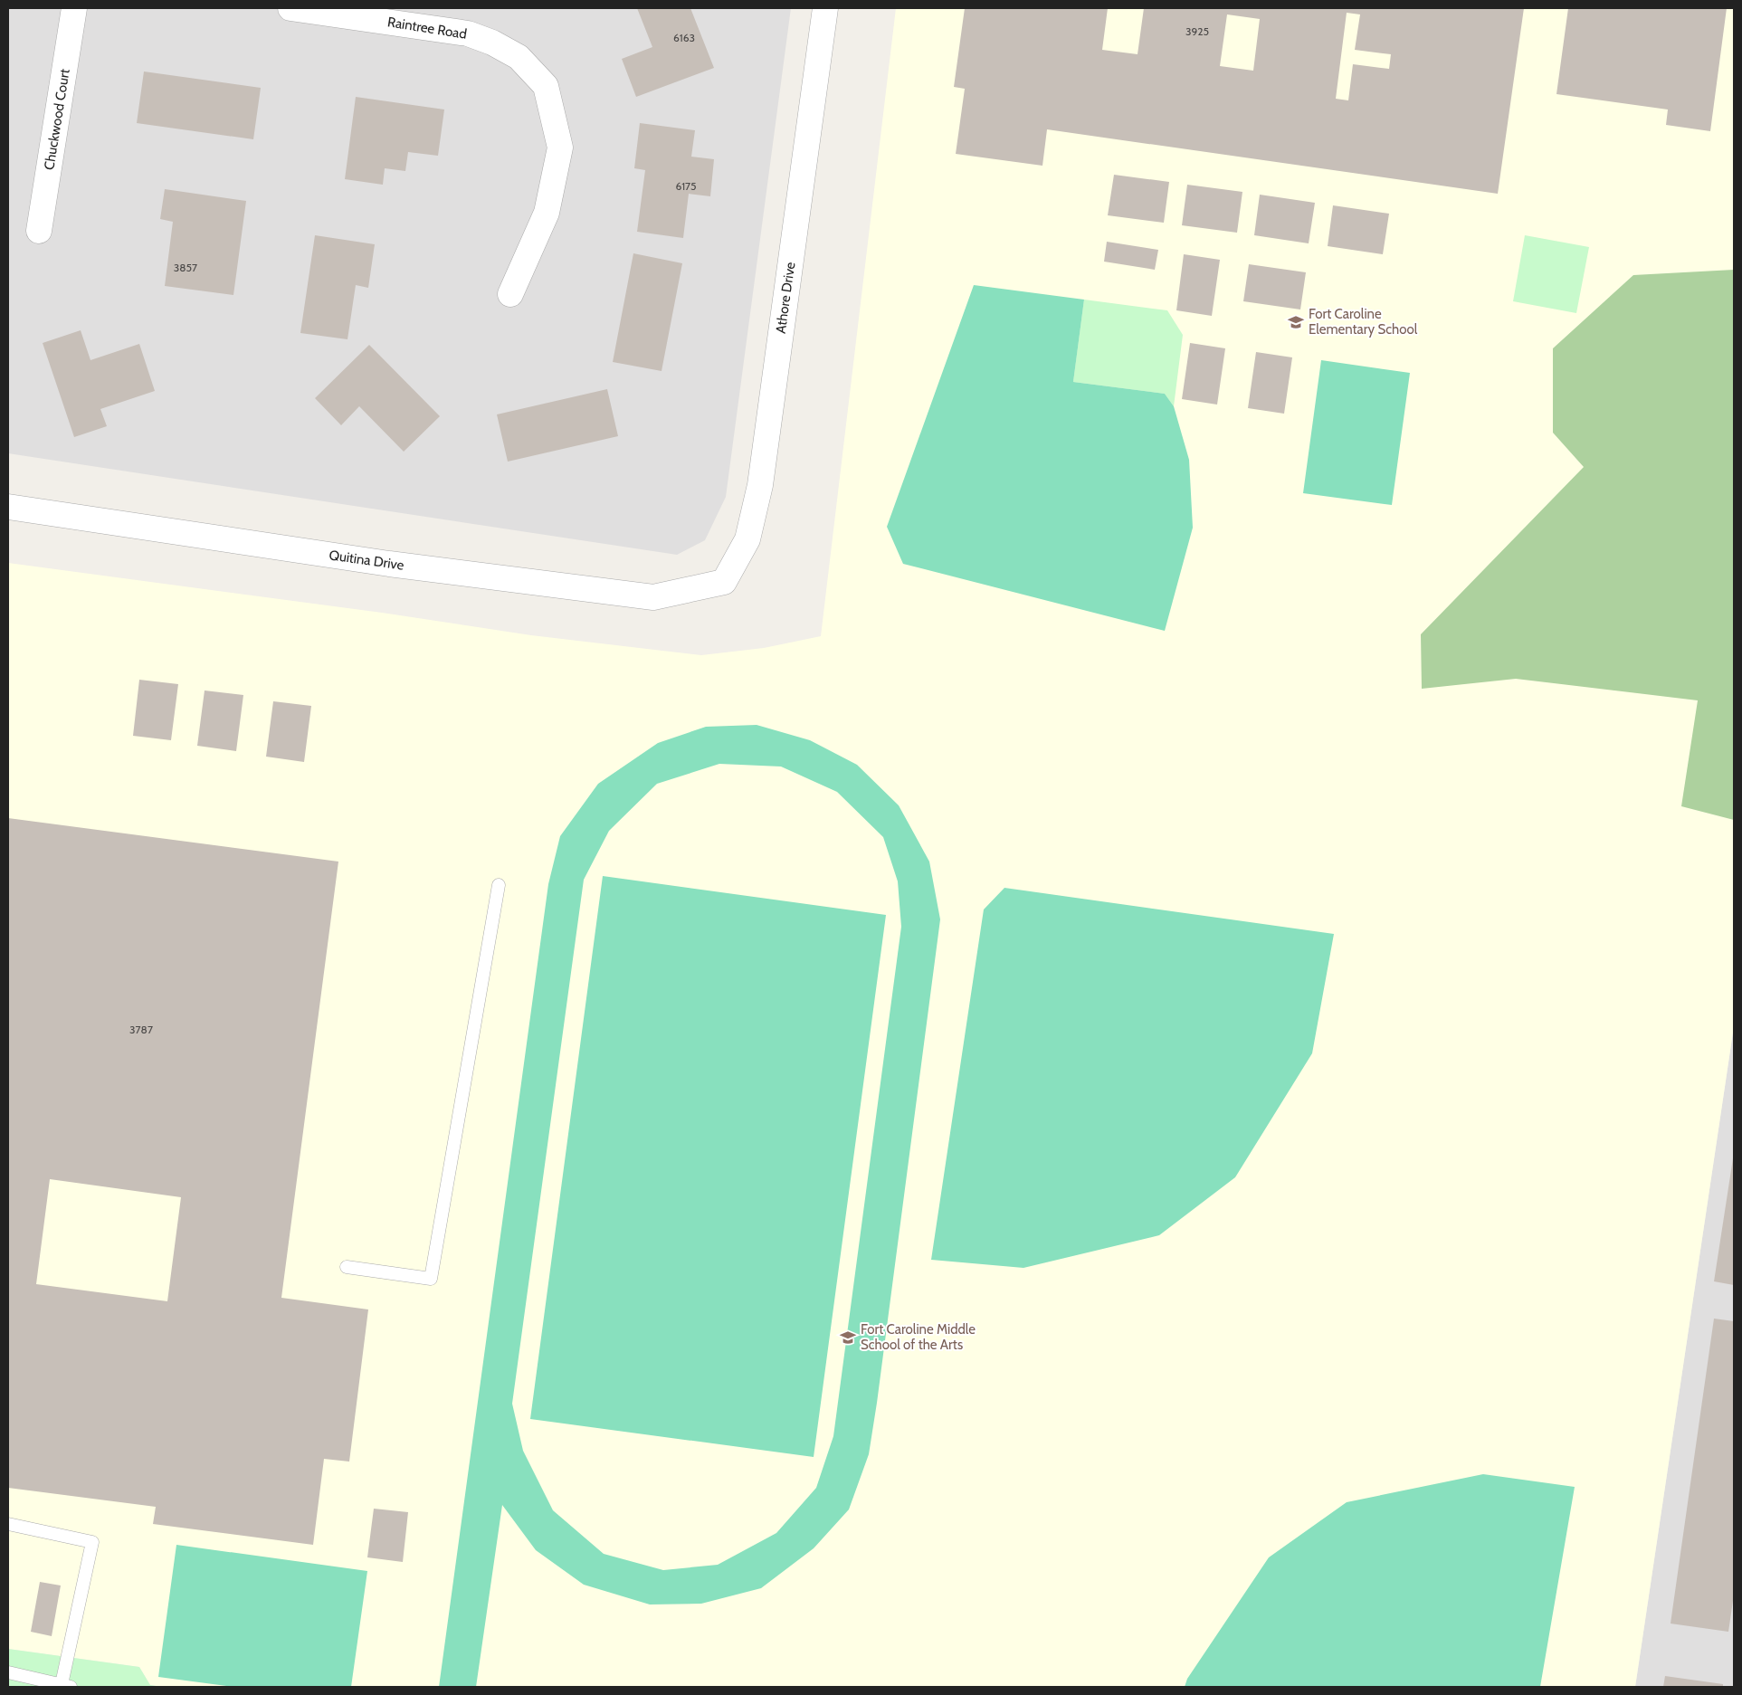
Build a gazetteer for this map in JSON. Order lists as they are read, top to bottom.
{
  "streets": {
    "street": [
      "Raintree Road",
      "Chuckwood Court",
      "Athore Drive",
      "Quitina Drive"
    ]
  },
  "crossings": [
    ["Athore Drive", "Quitina Drive"]
  ],
  "places": {
    "school or university": ["Fort Caroline Elementary School", "Fort Caroline Middle School of the Arts"]
  },
  "house_numbers": [
    "3925",
    "6163",
    "6175",
    "3857",
    "3787"
  ]
}
